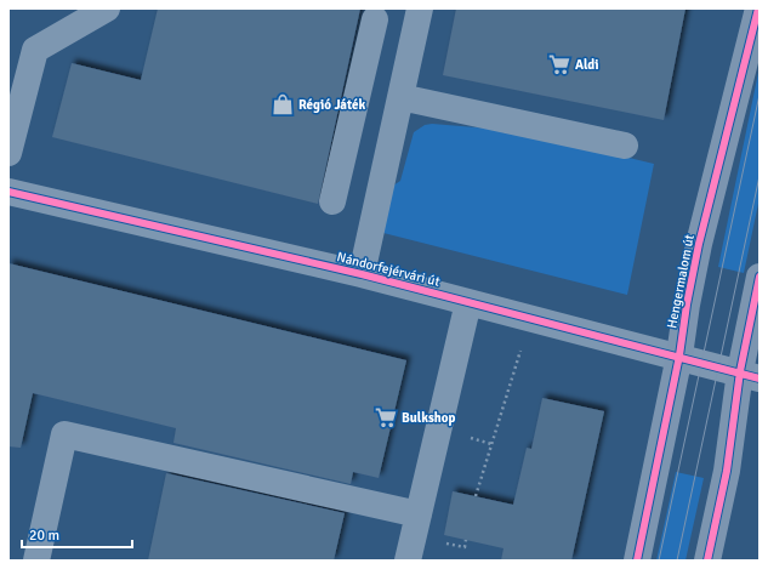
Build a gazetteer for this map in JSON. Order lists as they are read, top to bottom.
{
  "streets": {
    "main road": ["Hengermalom út"],
    "street": ["Nándorfejérvári út"]
  },
  "crossings": [
    ["Nándorfejérvári út", "Hengermalom út"]
  ],
  "places": {
    "supermarket": ["Aldi", "Bulkshop"],
    "shop": ["Régió Játék"]
  },
  "scale_bar": "20 m"
}
